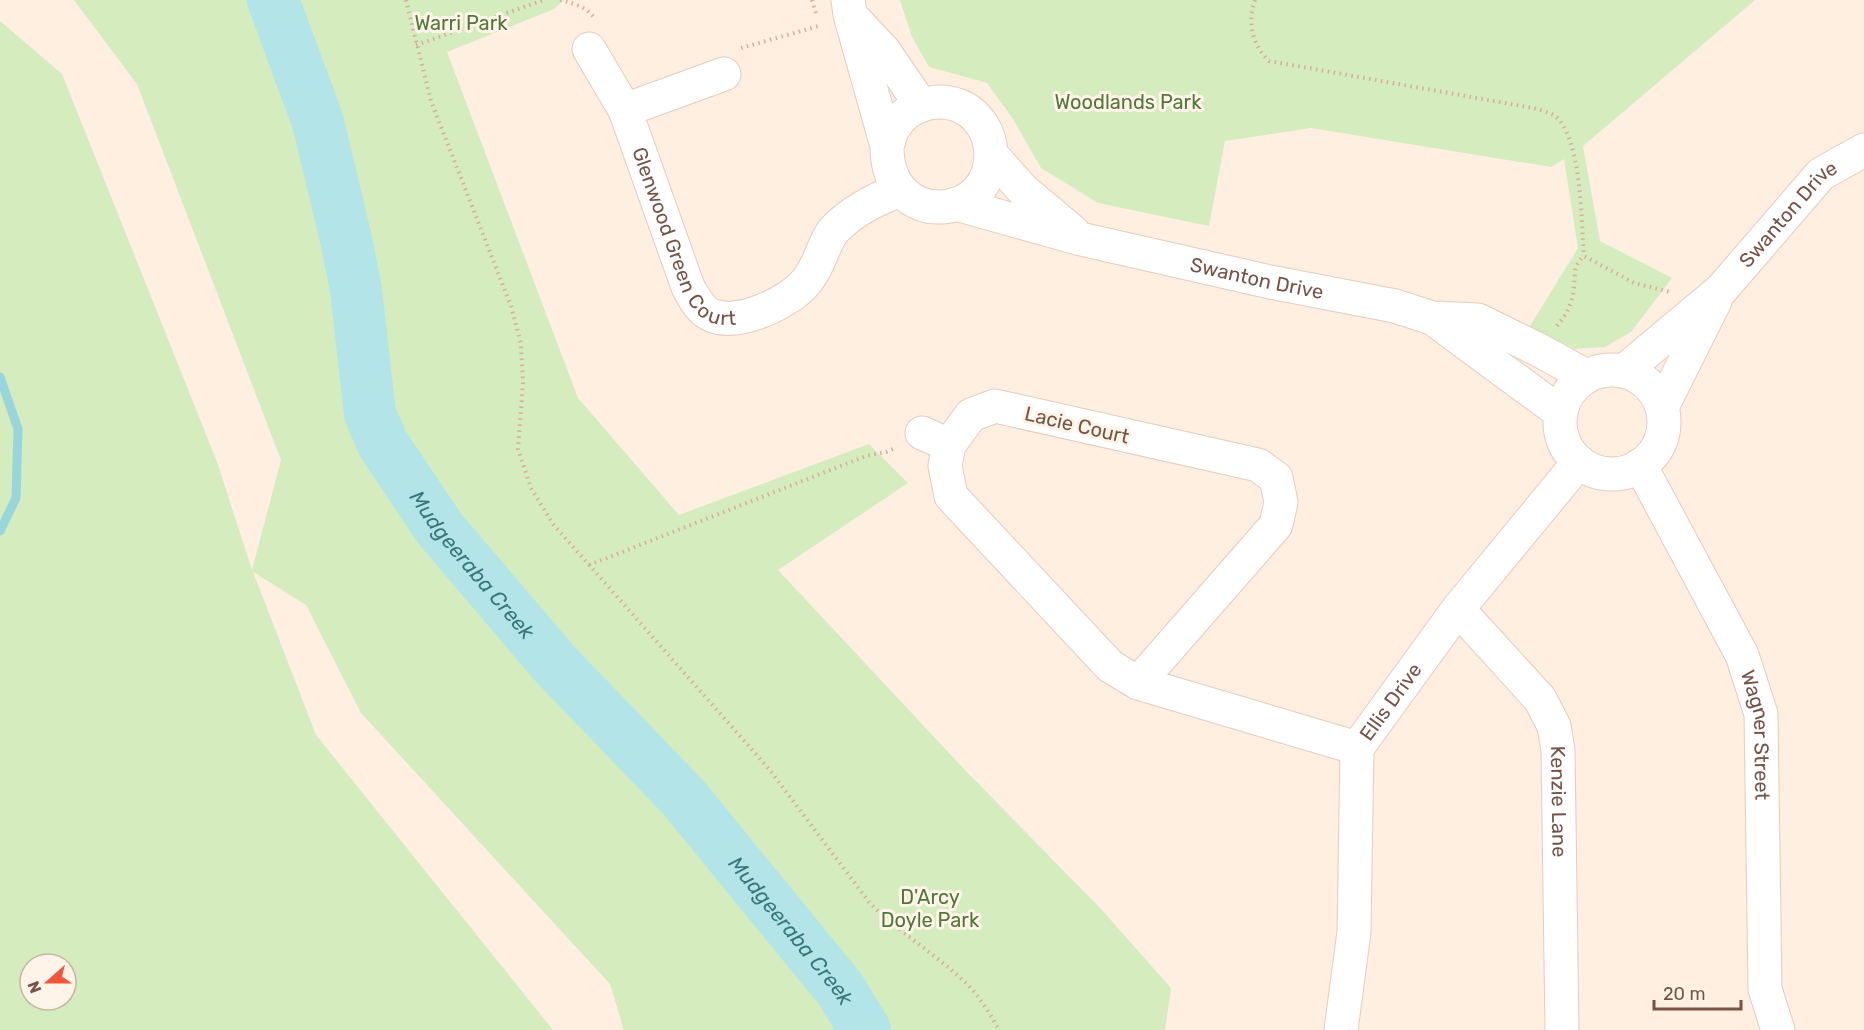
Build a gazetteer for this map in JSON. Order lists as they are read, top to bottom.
{
  "streets": {
    "street": [
      "Swanton Drive",
      "Glenwood Green Court",
      "Lacie Court",
      "Ellis Drive",
      "Wagner Street",
      "Kenzie Lane"
    ]
  },
  "crossings": [
    ["Swanton Drive", "Glenwood Green Court"],
    ["Swanton Drive", "Ellis Drive"],
    ["Swanton Drive", "Wagner Street"],
    ["Ellis Drive", "Wagner Street"],
    ["Ellis Drive", "Kenzie Lane"]
  ],
  "water": ["Mudgeeraba Creek"],
  "parks": ["Warri Park", "Woodlands Park", "D'Arcy Doyle Park"],
  "scale_bar": "20 m",
  "north": "left"
}
